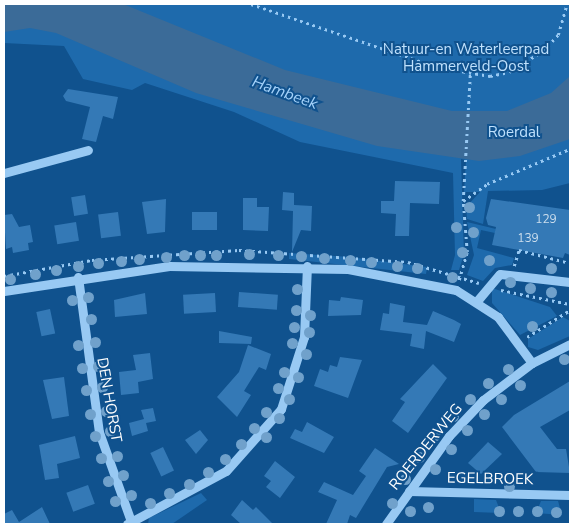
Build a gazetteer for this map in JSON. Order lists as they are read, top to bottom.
{
  "streets": {
    "street": ["DEN HORST", "ROERDERWEG", "EGELBROEK"]
  },
  "crossings": [
    ["ROERDERWEG", "EGELBROEK"]
  ],
  "water": ["Hambeek"],
  "parks": ["Natuur-en Waterleerpad Hammerveld-Oost", "Roerdal"],
  "house_numbers": ["129", "139"]
}
